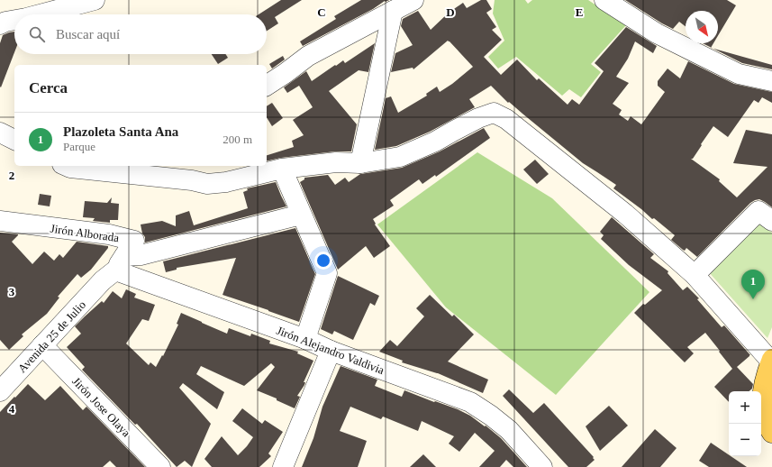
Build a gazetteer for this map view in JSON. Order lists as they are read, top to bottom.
{
  "streets": {
    "street": [
      "Jirón Alborada",
      "Avenida 25 de Julio",
      "Jirón Alejandro Valdivia",
      "Jirón Jose Olaya"
    ]
  },
  "crossings": [
    ["Jirón Alborada", "Avenida 25 de Julio"],
    ["Jirón Alborada", "Jirón Alejandro Valdivia"],
    ["Avenida 25 de Julio", "Jirón Alejandro Valdivia"],
    ["Avenida 25 de Julio", "Jirón Jose Olaya"]
  ],
  "north": "bottom right",
  "page": {
    "search": "Buscar aquí",
    "heading": "Cerca",
    "list": [
      {
        "mark": "1",
        "name": "Plazoleta Santa Ana",
        "note": "Parque",
        "value": "200 m"
      }
    ],
    "pins": "1",
    "map_buttons": ["+", "−"]
  },
  "grid": {
    "columns": ["C", "D", "E"],
    "rows": ["2", "3", "4"]
  }
}
